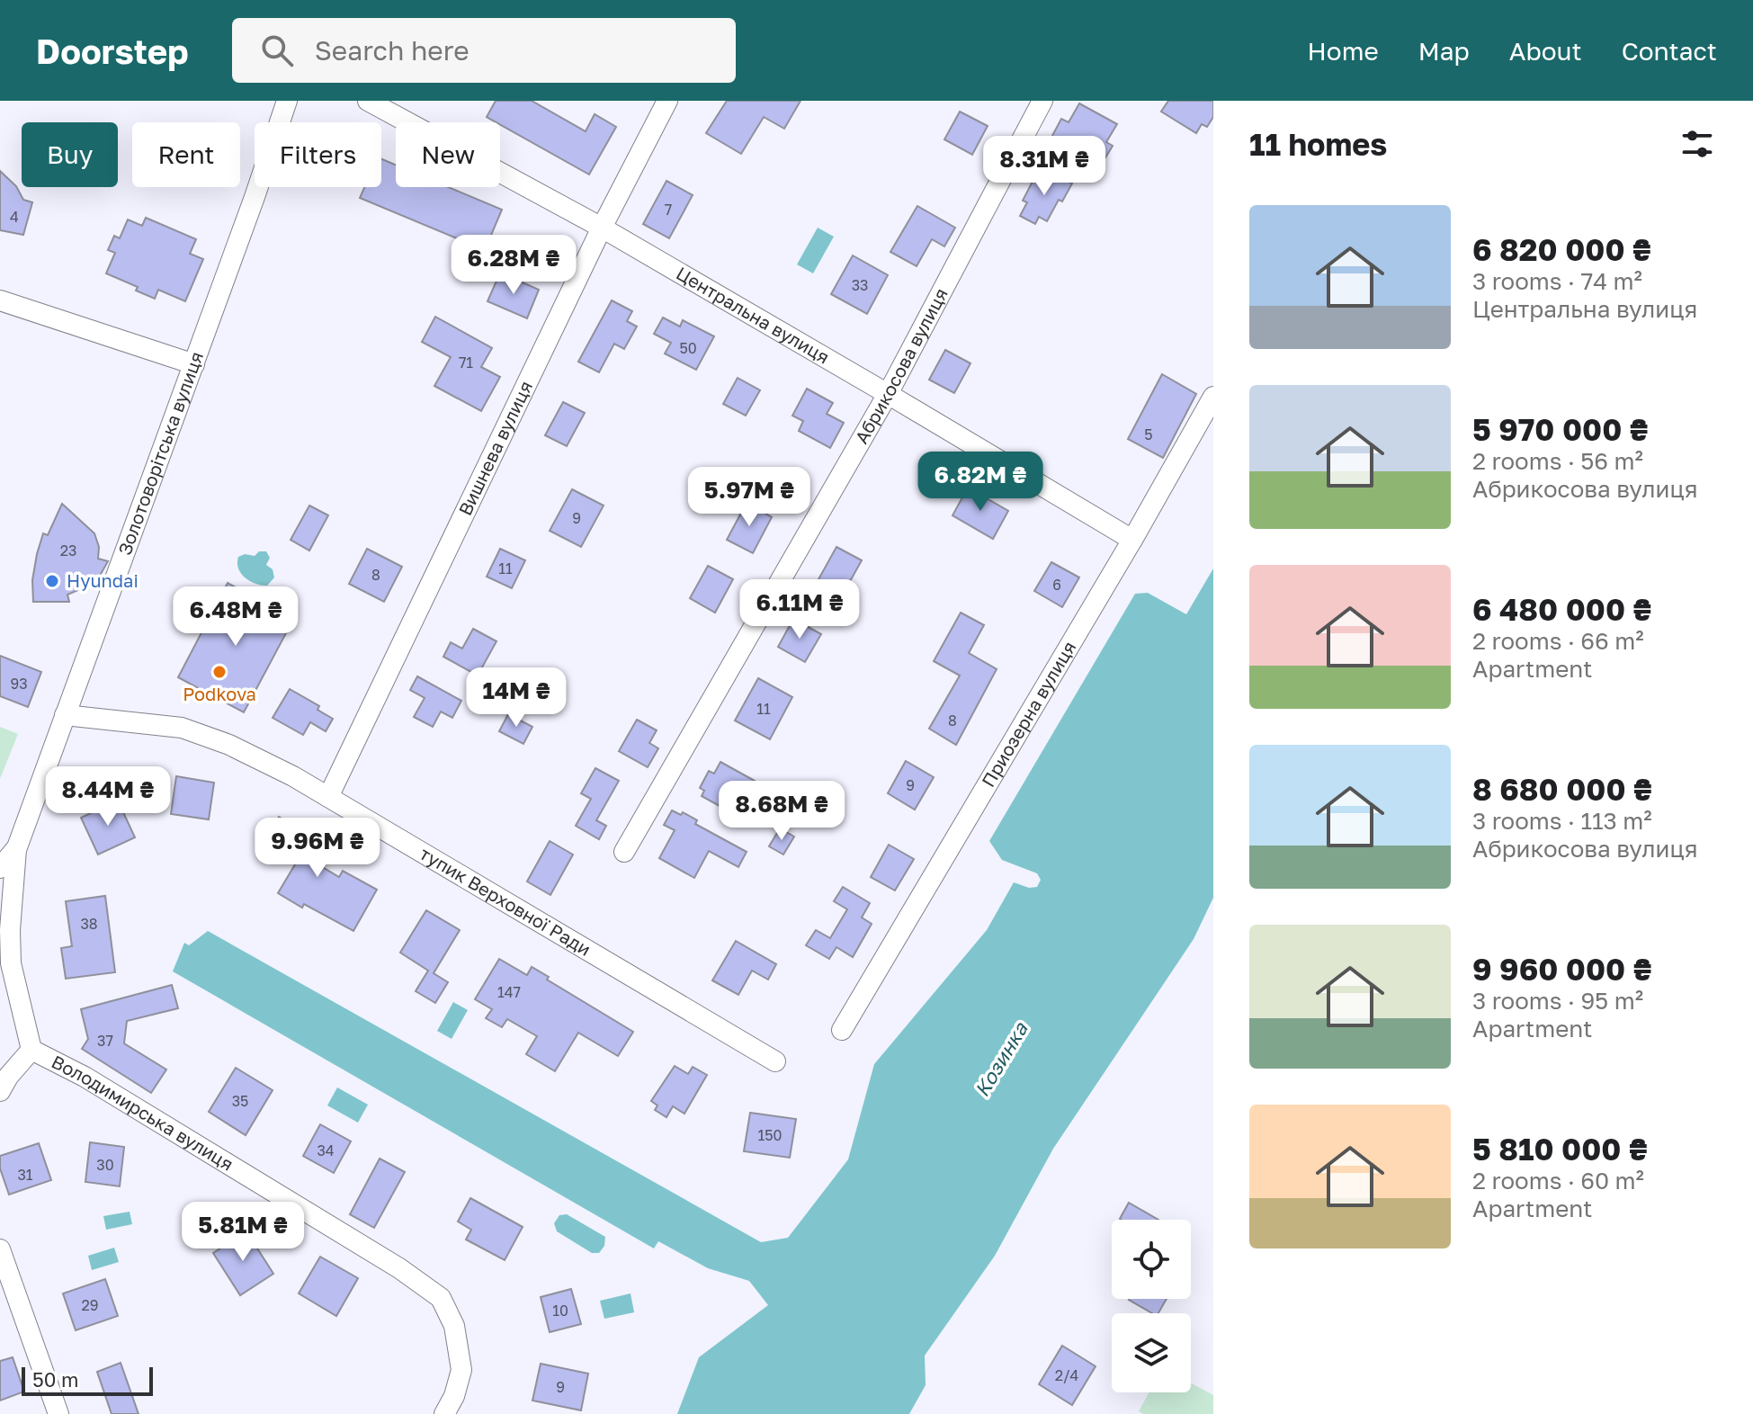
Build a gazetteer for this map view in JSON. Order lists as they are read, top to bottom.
{
  "streets": {
    "street": [
      "Центральна вулиця",
      "Абрикосова вулиця",
      "Вишнева вулиця",
      "Золотоворітська вулиця",
      "Приозерна вулиця",
      "тупик Верховної Ради",
      "Володимирська вулиця"
    ]
  },
  "crossings": [
    ["Центральна вулиця", "Абрикосова вулиця"],
    ["Центральна вулиця", "Вишнева вулиця"],
    ["Центральна вулиця", "Приозерна вулиця"],
    ["Вишнева вулиця", "тупик Верховної Ради"],
    ["Золотоворітська вулиця", "тупик Верховної Ради"],
    ["Золотоворітська вулиця", "Володимирська вулиця"]
  ],
  "water": ["Козинка"],
  "places": ["Hyundai", "Podkova"],
  "house_numbers": [
    "7",
    "4",
    "33",
    "50",
    "71",
    "5",
    "9",
    "23",
    "11",
    "8",
    "6",
    "93",
    "11",
    "8",
    "9",
    "38",
    "147",
    "37",
    "35",
    "150",
    "34",
    "30",
    "31",
    "29",
    "10",
    "2/4",
    "9"
  ],
  "scale_bar": "50 m",
  "page": {
    "header": "Doorstep",
    "search": "Search here",
    "nav": [
      "Home",
      "Map",
      "About",
      "Contact"
    ],
    "heading": "11 homes",
    "chip": [
      "Buy",
      "Rent",
      "Filters",
      "New"
    ],
    "price": [
      "8.31M ₴",
      "6.28M ₴",
      "6.82M ₴",
      "5.97M ₴",
      "6.11M ₴",
      "6.48M ₴",
      "14M ₴",
      "8.44M ₴",
      "8.68M ₴",
      "9.96M ₴",
      "5.81M ₴"
    ],
    "list": [
      {
        "name": "6 820 000 ₴",
        "note": "3 rooms · 74 m² · Центральна вулиця"
      },
      {
        "name": "5 970 000 ₴",
        "note": "2 rooms · 56 m² · Абрикосова вулиця"
      },
      {
        "name": "6 480 000 ₴",
        "note": "2 rooms · 66 m² · Apartment"
      },
      {
        "name": "8 680 000 ₴",
        "note": "3 rooms · 113 m² · Абрикосова вулиця"
      },
      {
        "name": "9 960 000 ₴",
        "note": "3 rooms · 95 m² · Apartment"
      },
      {
        "name": "5 810 000 ₴",
        "note": "2 rooms · 60 m² · Apartment"
      }
    ],
    "scale": "50 m"
  }
}
